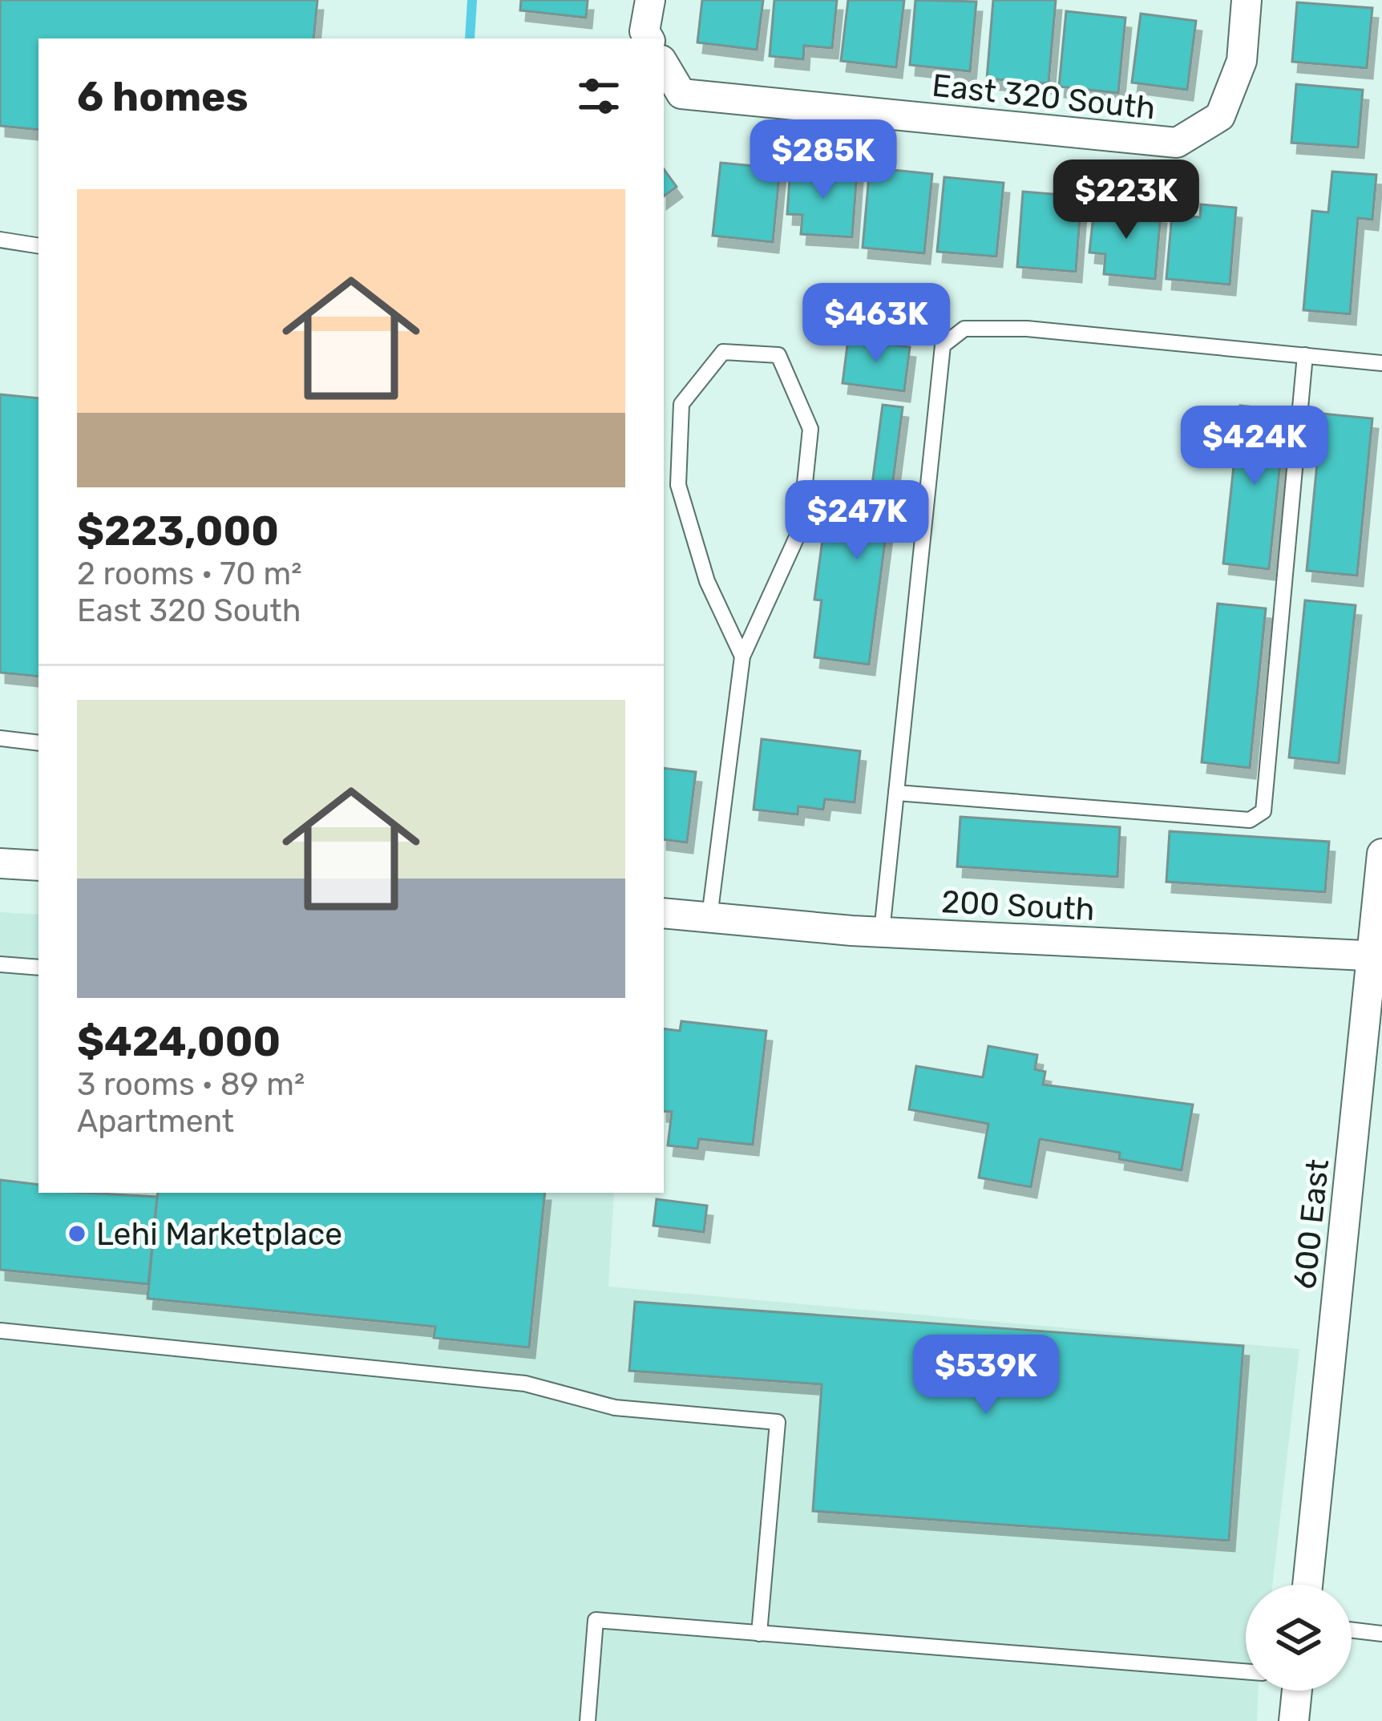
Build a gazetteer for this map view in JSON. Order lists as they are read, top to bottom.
{
  "streets": {
    "street": ["East 320 South", "200 South", "600 East"]
  },
  "crossings": [
    ["200 South", "600 East"]
  ],
  "places": ["Lehi Marketplace"],
  "page": {
    "heading": "6 homes",
    "price": [
      "$285K",
      "$223K",
      "$463K",
      "$424K",
      "$247K",
      "$539K"
    ],
    "list": [
      {
        "name": "$223,000",
        "note": "2 rooms · 70 m² · East 320 South"
      },
      {
        "name": "$424,000",
        "note": "3 rooms · 89 m² · Apartment"
      }
    ]
  }
}
